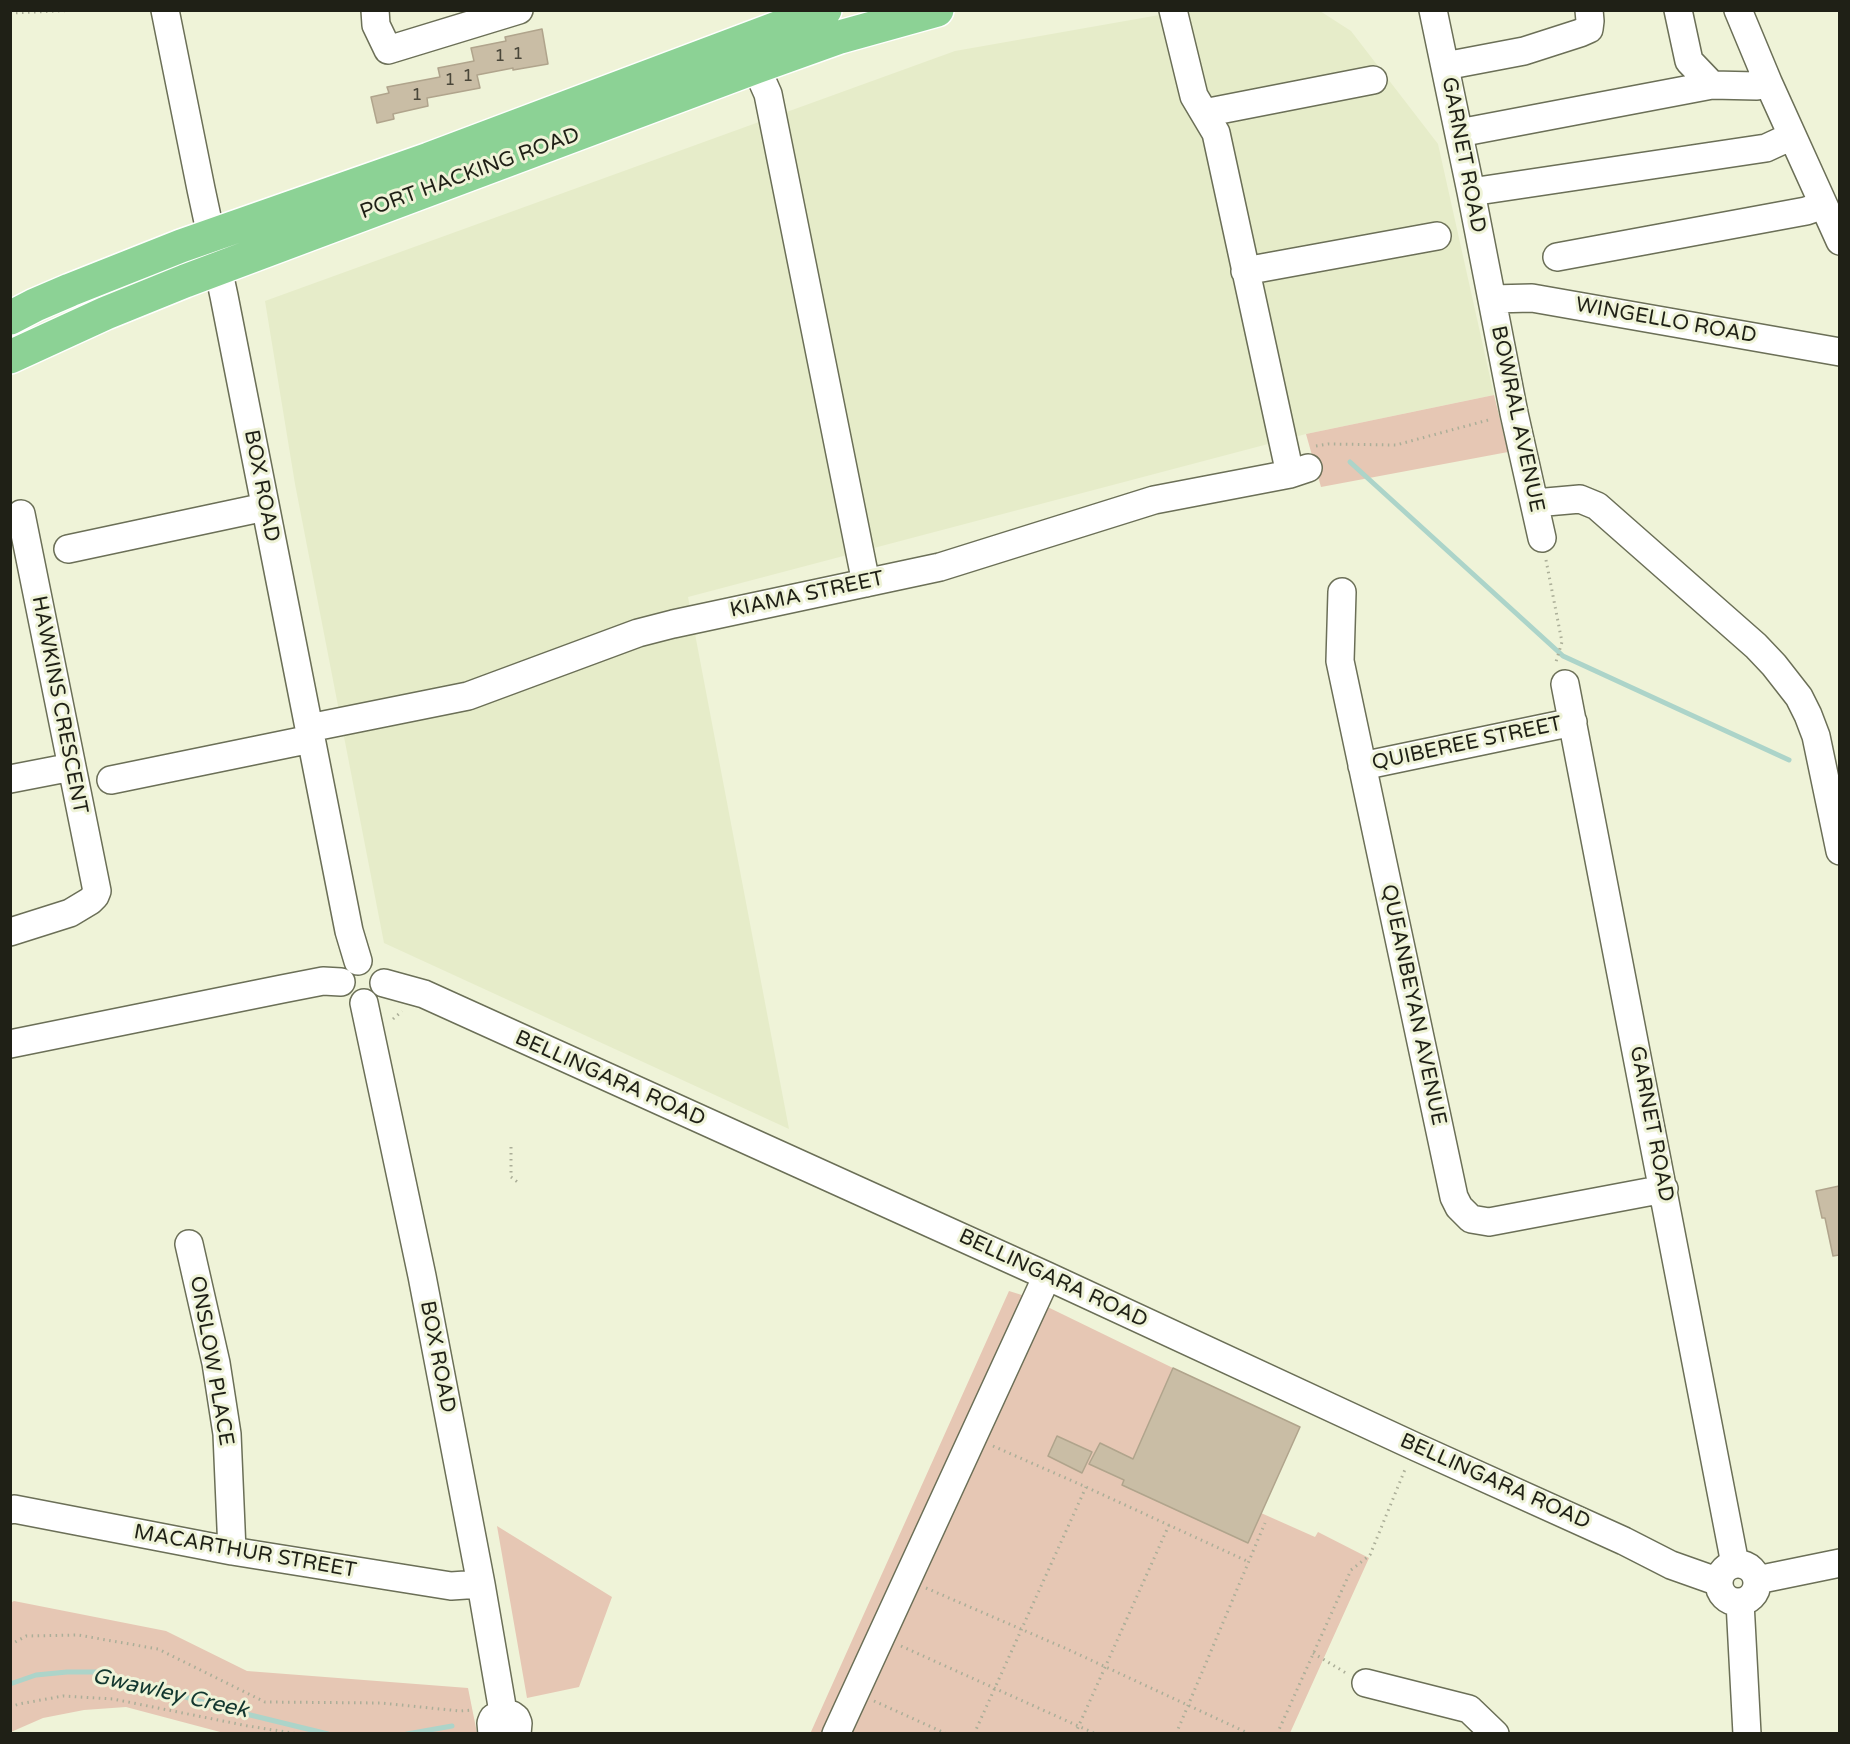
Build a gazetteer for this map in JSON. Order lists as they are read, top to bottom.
{
  "streets": {
    "main road": ["PORT HACKING ROAD"],
    "street": [
      "GARNET ROAD",
      "WINGELLO ROAD",
      "BOWRAL AVENUE",
      "BOX ROAD",
      "KIAMA STREET",
      "HAWKINS CRESCENT",
      "QUIBEREE STREET",
      "QUEANBEYAN AVENUE",
      "BELLINGARA ROAD",
      "ONSLOW PLACE",
      "MACARTHUR STREET"
    ]
  },
  "crossings": [
    ["GARNET ROAD", "WINGELLO ROAD"],
    ["GARNET ROAD", "BOWRAL AVENUE"],
    ["GARNET ROAD", "QUIBEREE STREET"],
    ["GARNET ROAD", "QUEANBEYAN AVENUE"],
    ["GARNET ROAD", "BELLINGARA ROAD"],
    ["PORT HACKING ROAD", "BOX ROAD"],
    ["WINGELLO ROAD", "BOWRAL AVENUE"],
    ["BOX ROAD", "KIAMA STREET"],
    ["BOX ROAD", "BELLINGARA ROAD"],
    ["BOX ROAD", "MACARTHUR STREET"],
    ["QUIBEREE STREET", "QUEANBEYAN AVENUE"],
    ["ONSLOW PLACE", "MACARTHUR STREET"]
  ],
  "water": ["Gwawley Creek"],
  "house_numbers": [
    "1",
    "1",
    "1",
    "1",
    "1"
  ]
}
